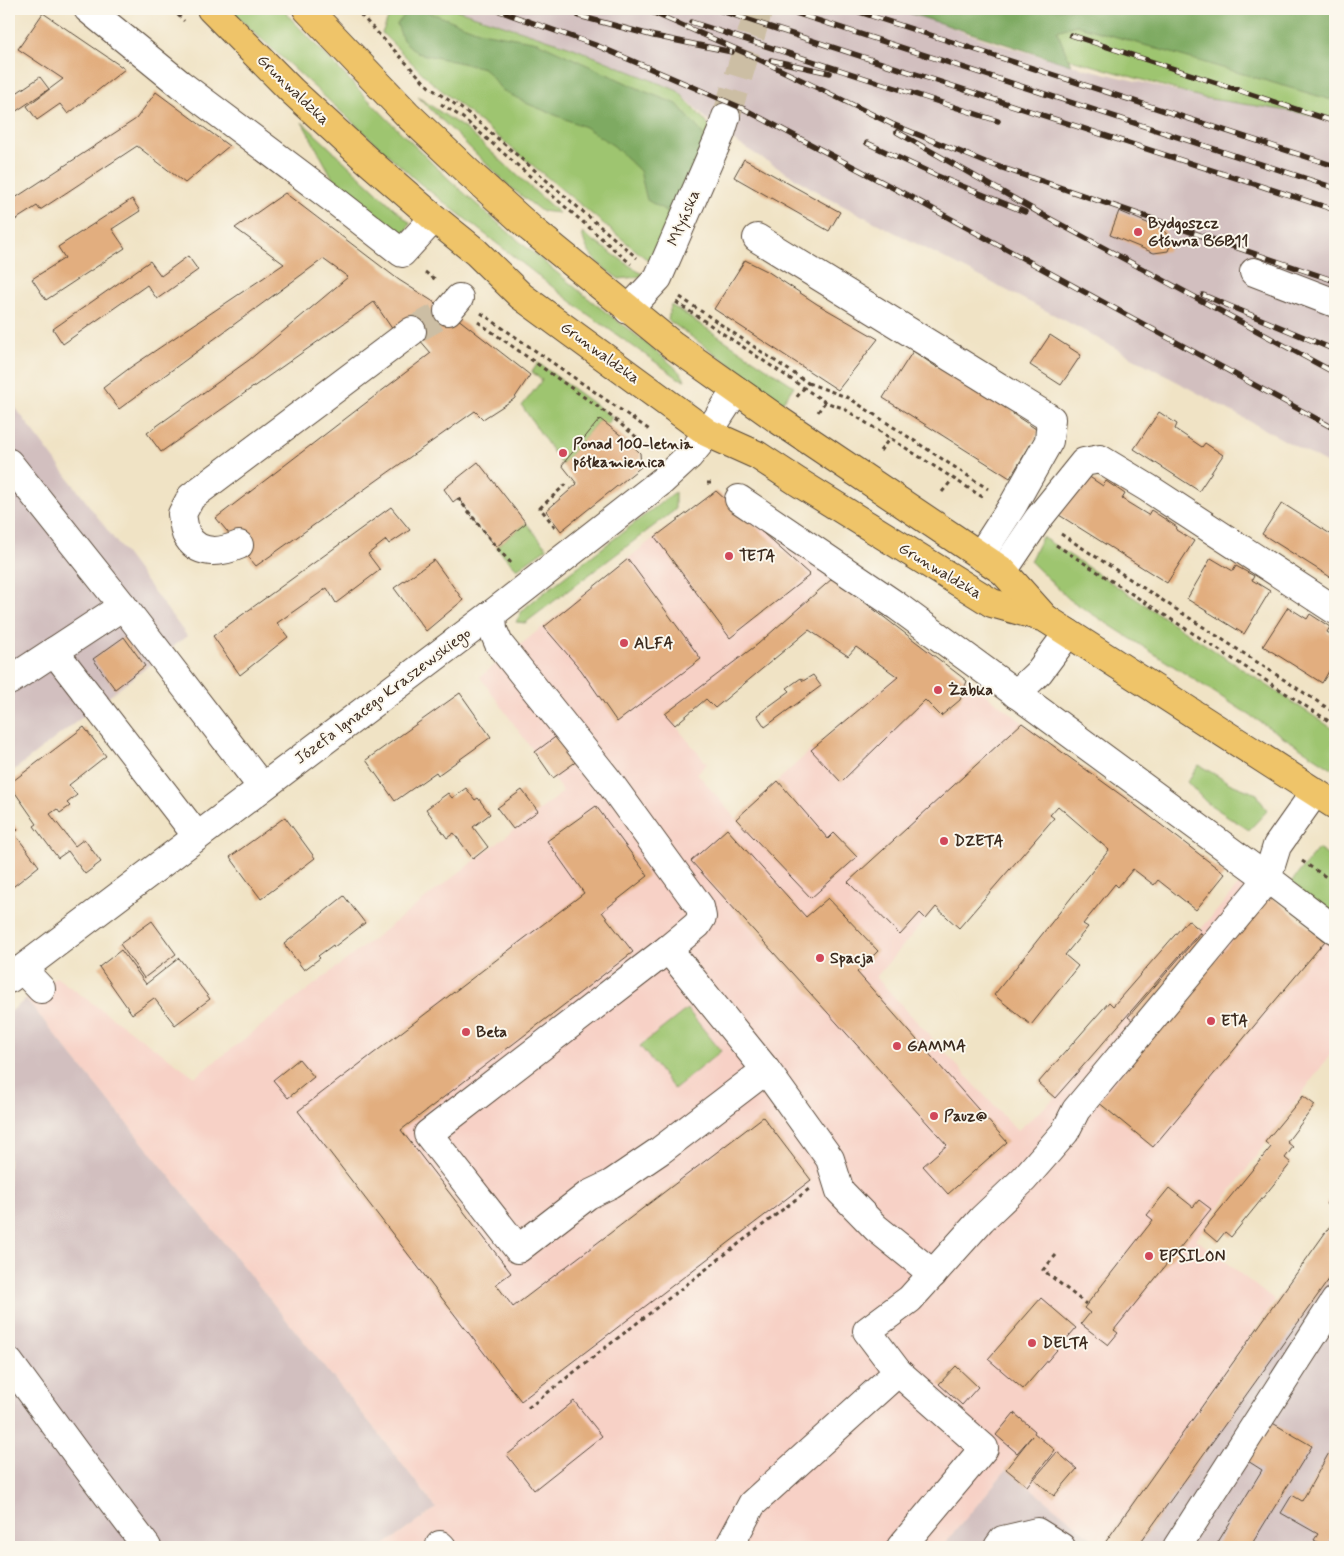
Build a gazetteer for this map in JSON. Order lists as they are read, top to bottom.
{
  "streets": {
    "main road": ["Grunwaldzka"],
    "street": ["Młyńska", "Józefa Ignacego Kraszewskiego"]
  },
  "crossings": [
    ["Grunwaldzka", "Młyńska"],
    ["Grunwaldzka", "Józefa Ignacego Kraszewskiego"]
  ],
  "places": [
    "Bydgoszcz Główna BGB11",
    "Ponad 100-letnia półkamienica",
    "TETA",
    "ALFA",
    "Żabka",
    "DZETA",
    "Spacja",
    "ETA",
    "Beta",
    "GAMMA",
    "Pauz@",
    "EPSILON",
    "DELTA"
  ]
}
